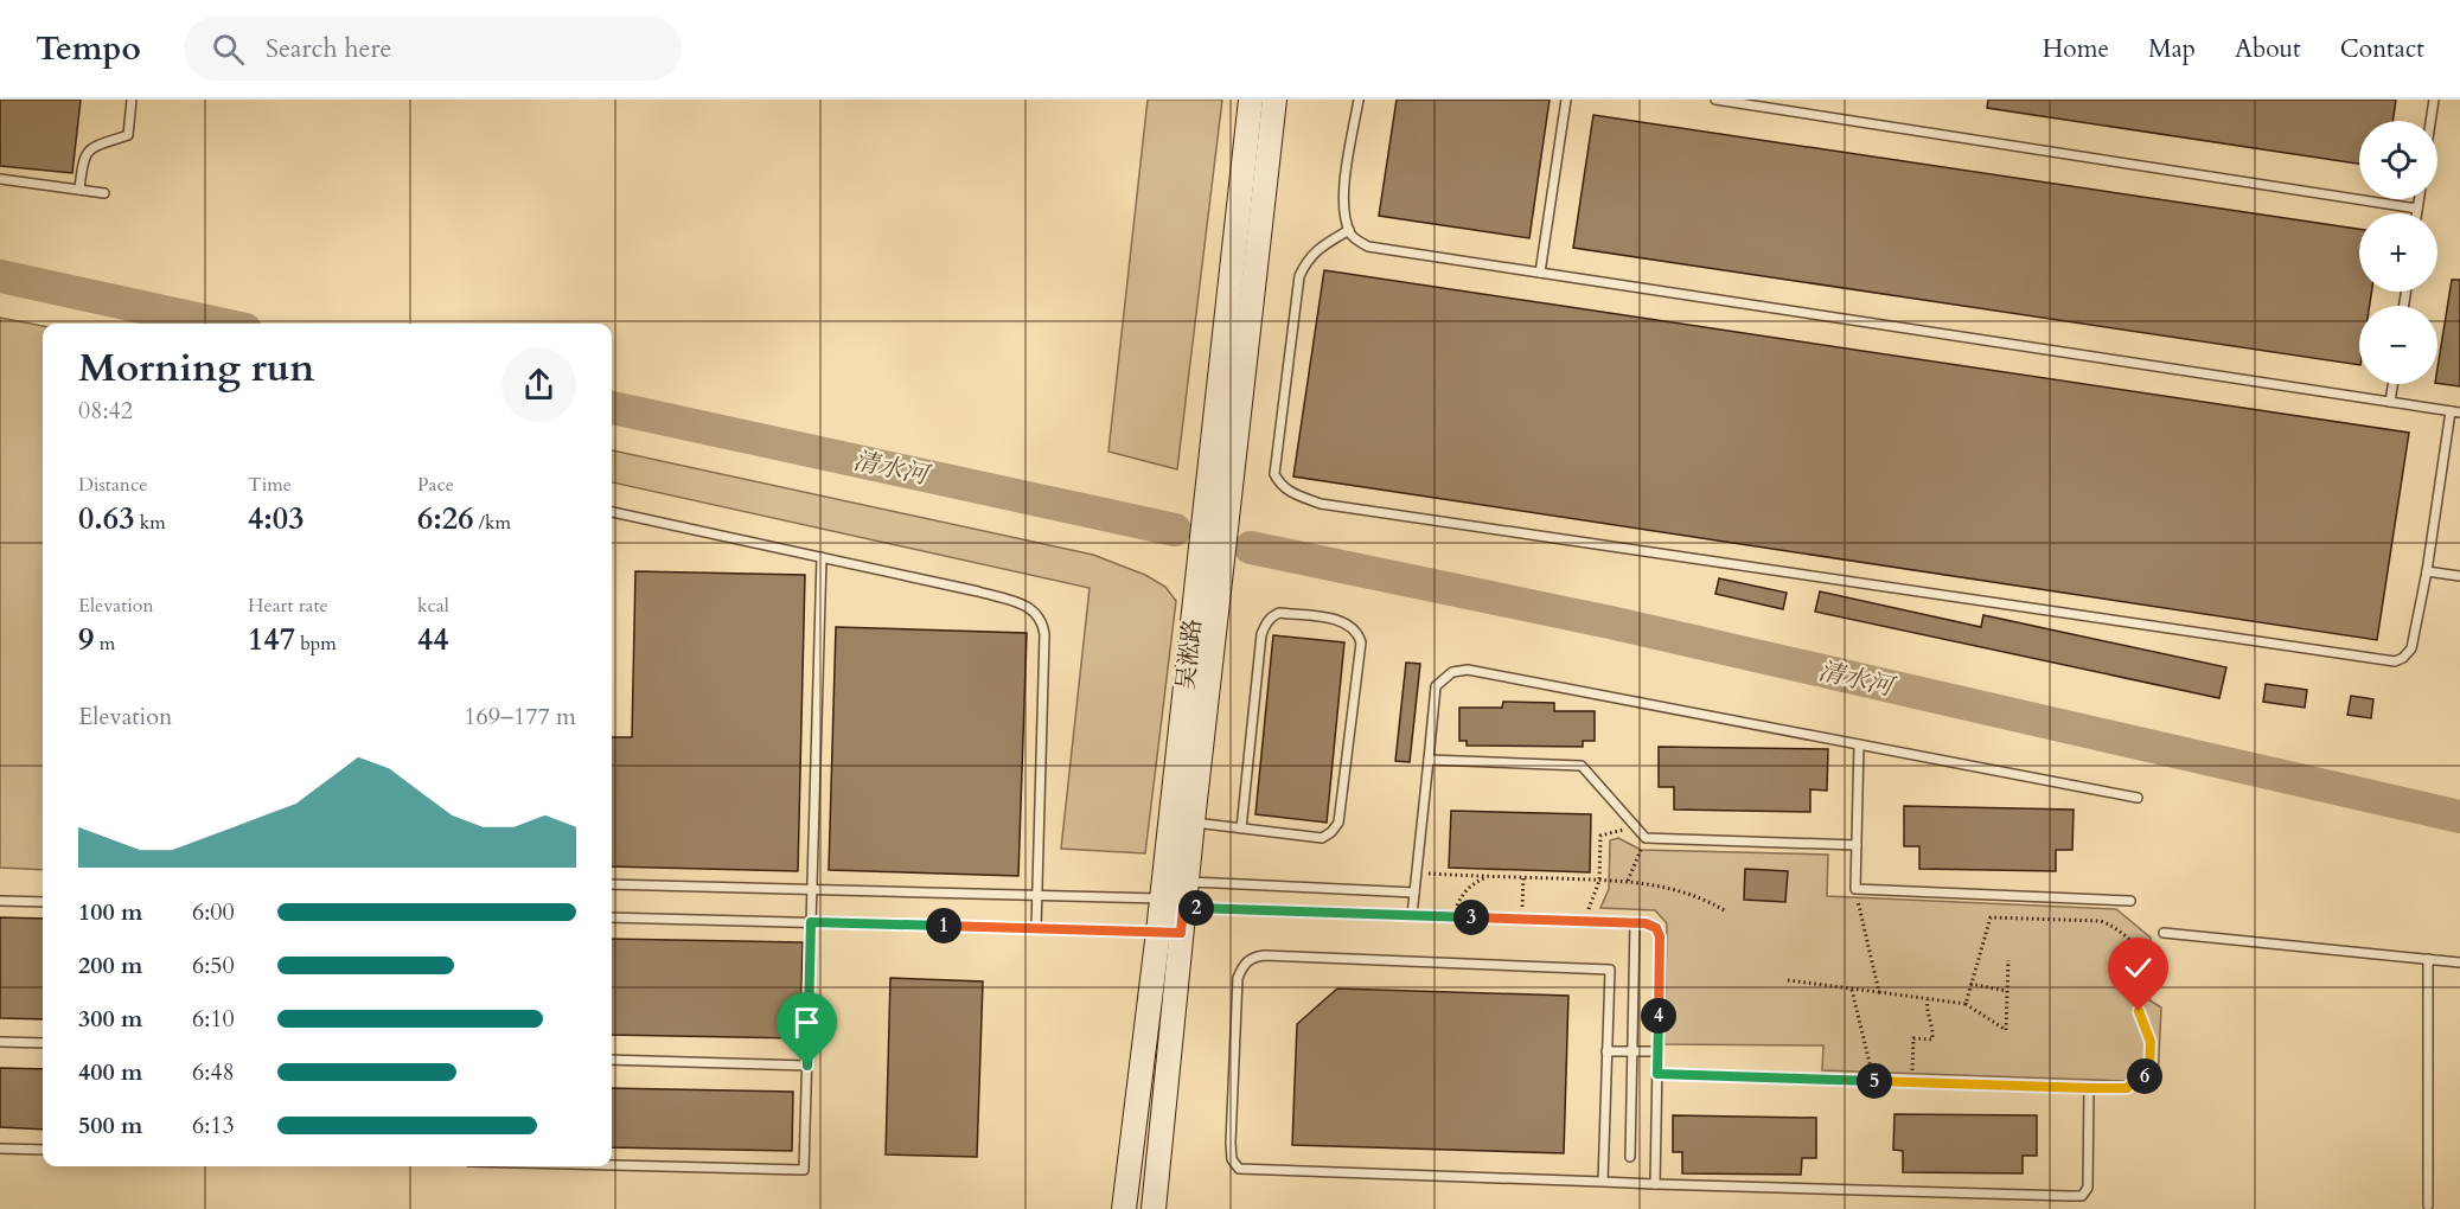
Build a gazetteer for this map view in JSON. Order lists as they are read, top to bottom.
{
  "streets": {
    "main road": ["吴淞路"]
  },
  "water": ["清水河"],
  "page": {
    "header": "Tempo",
    "search": "Search here",
    "nav": [
      "Home",
      "Map",
      "About",
      "Contact"
    ],
    "map_buttons": ["+", "−"],
    "heading": ["Morning run", "08:42"],
    "stats": [
      ["Distance", "0.63 km"],
      ["Time", "4:03"],
      ["Pace", "6:26 /km"],
      ["Elevation", "9 m"],
      ["Heart rate", "147 bpm"],
      ["kcal", "44"]
    ],
    "chart": ["Elevation", "169–177 m"],
    "list": [
      {
        "name": "100 m",
        "note": "6:00"
      },
      {
        "name": "200 m",
        "note": "6:50"
      },
      {
        "name": "300 m",
        "note": "6:10"
      },
      {
        "name": "400 m",
        "note": "6:48"
      },
      {
        "name": "500 m",
        "note": "6:13"
      }
    ],
    "pins": [
      "2",
      "3",
      "1",
      "4",
      "6",
      "5"
    ]
  }
}
